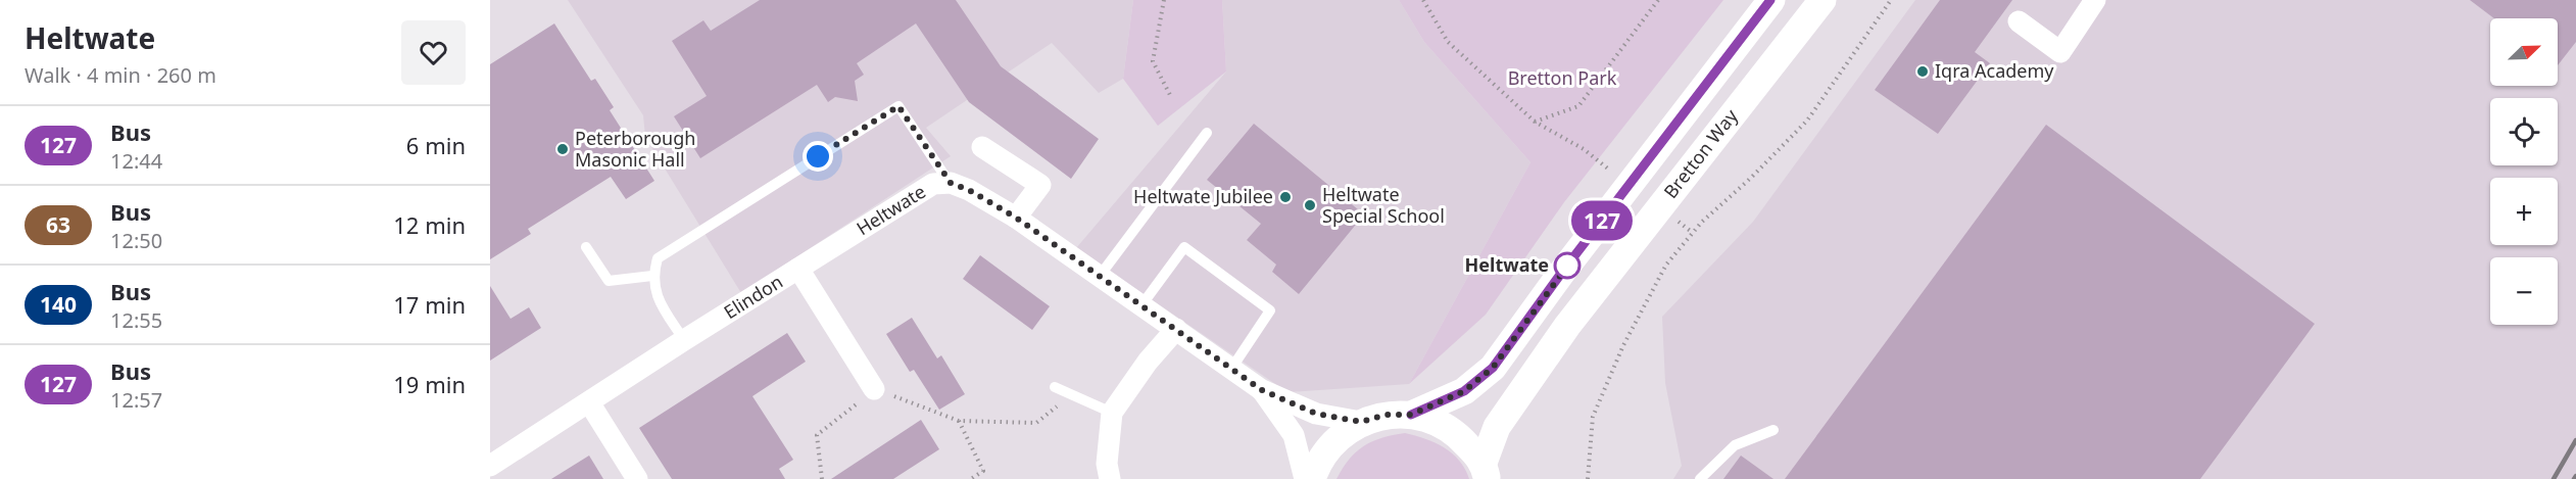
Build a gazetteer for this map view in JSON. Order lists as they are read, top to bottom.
{
  "streets": {
    "street": ["Bretton Way", "Heltwate", "Elindon"]
  },
  "crossings": [
    ["Heltwate", "Elindon"]
  ],
  "parks": ["Bretton Park"],
  "places": [
    "Iqra Academy",
    "Peterborough Masonic Hall",
    "Heltwate Jubilee",
    "Heltwate Special School",
    "Heltwate"
  ],
  "lines": ["bus line 127"],
  "north": "top right",
  "page": {
    "heading": ["Heltwate", "Walk · 4 min · 260 m"],
    "on_map": "127",
    "map_buttons": ["+", "−"],
    "list": [
      {
        "mark": "127",
        "name": "Bus",
        "note": "12:44",
        "value": "6 min"
      },
      {
        "mark": "63",
        "name": "Bus",
        "note": "12:50",
        "value": "12 min"
      },
      {
        "mark": "140",
        "name": "Bus",
        "note": "12:55",
        "value": "17 min"
      },
      {
        "mark": "127",
        "name": "Bus",
        "note": "12:57",
        "value": "19 min"
      }
    ]
  }
}
